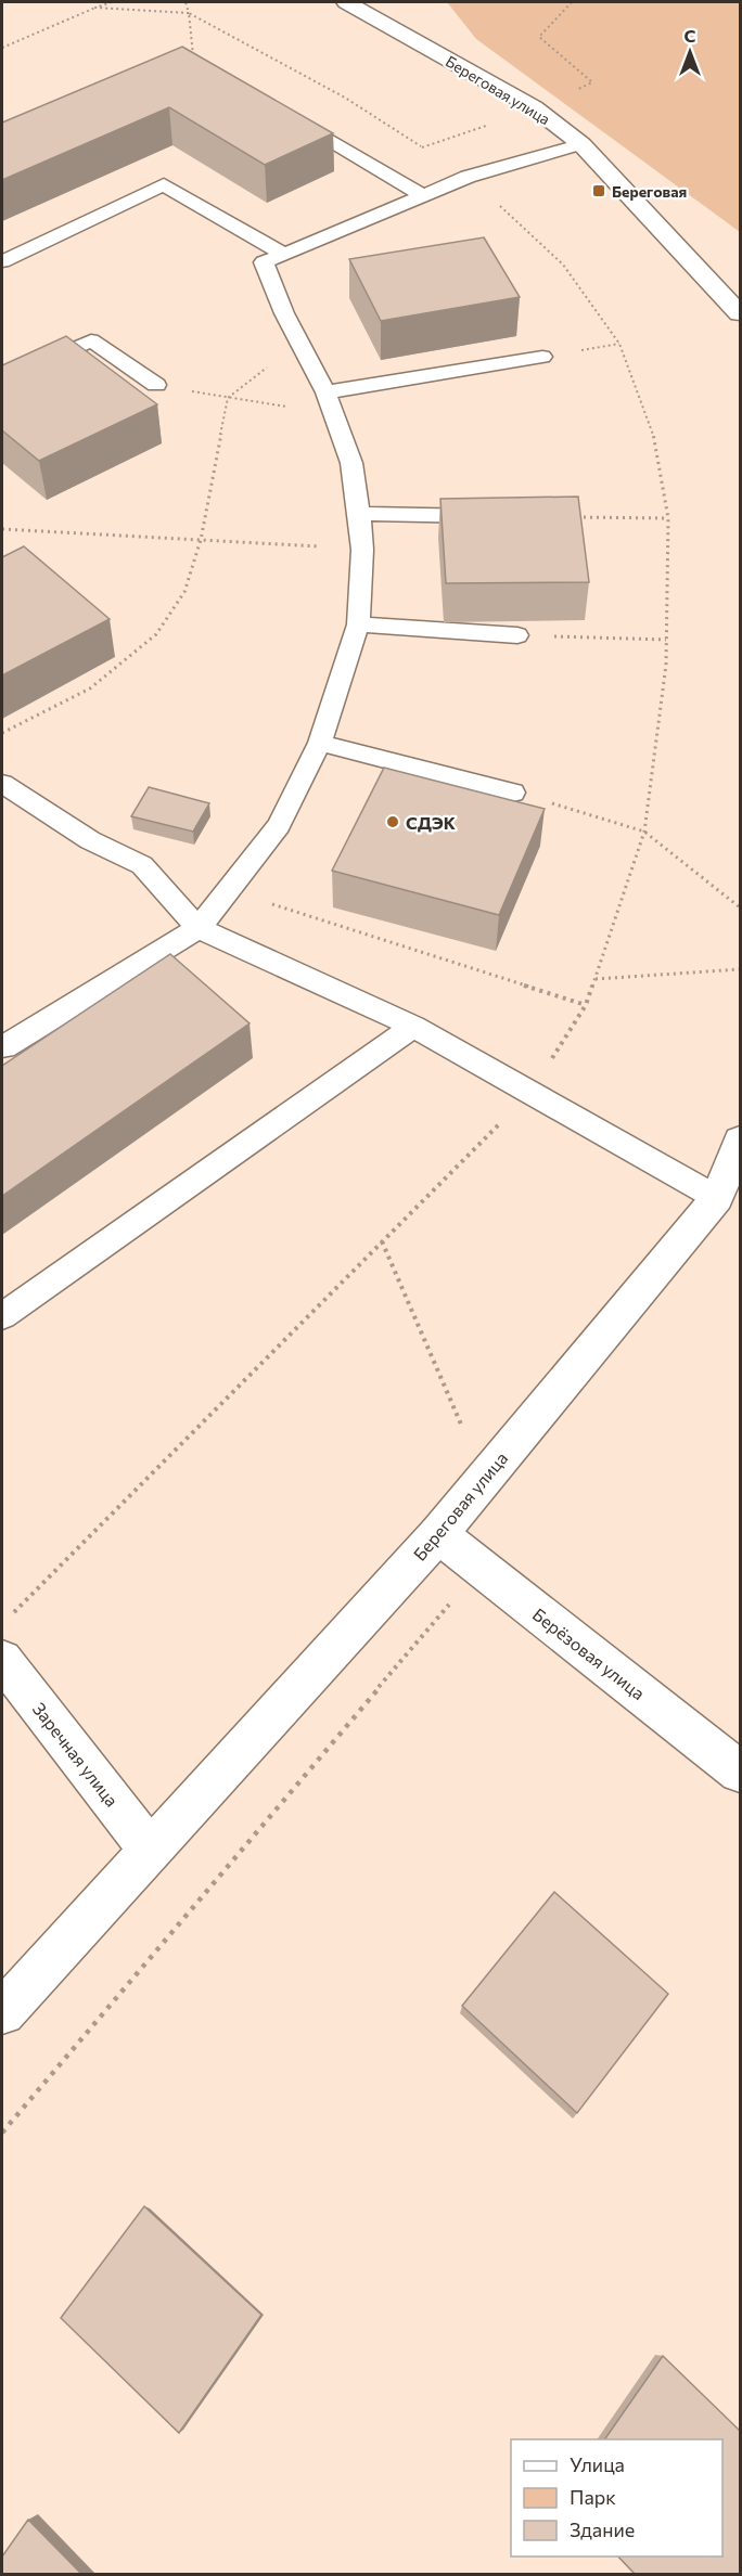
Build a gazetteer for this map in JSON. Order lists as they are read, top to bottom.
{
  "streets": {
    "street": ["Береговая улица", "Берёзовая улица", "Заречная улица"]
  },
  "crossings": [
    ["Береговая улица", "Берёзовая улица"],
    ["Береговая улица", "Заречная улица"]
  ],
  "places": {
    "transit": ["Береговая"],
    "other": ["СДЭК"]
  },
  "legend": ["Улица", "Парк", "Здание"],
  "north": "top"
}
